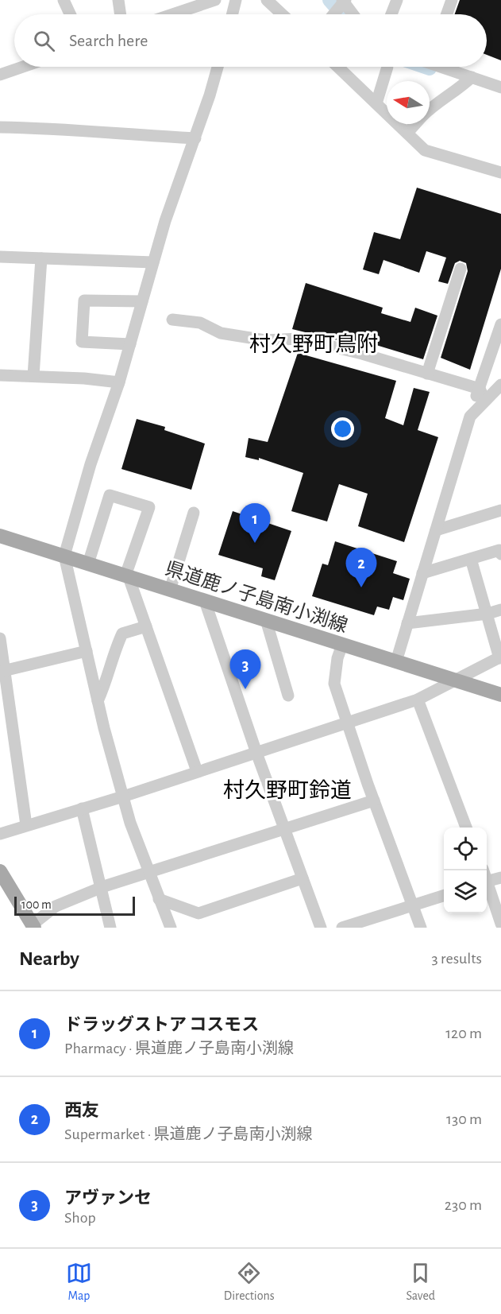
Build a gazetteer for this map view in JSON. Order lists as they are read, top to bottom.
{
  "streets": {
    "main road": ["県道鹿ノ子島南小渕線"]
  },
  "districts": ["村久野町鳥附", "村久野町鈴道"],
  "scale_bar": "100 m",
  "north": "left",
  "page": {
    "search": "Search here",
    "pins": ["1", "2", "3"],
    "scale": "100 m",
    "heading": ["Nearby", "3 results"],
    "list": [
      {
        "mark": "1",
        "name": "ドラッグストア コスモス",
        "note": "Pharmacy · 県道鹿ノ子島南小渕線",
        "value": "120 m"
      },
      {
        "mark": "2",
        "name": "西友",
        "note": "Supermarket · 県道鹿ノ子島南小渕線",
        "value": "130 m"
      },
      {
        "mark": "3",
        "name": "アヴァンセ",
        "note": "Shop",
        "value": "230 m"
      }
    ],
    "nav": ["Map", "Directions", "Saved"]
  }
}
